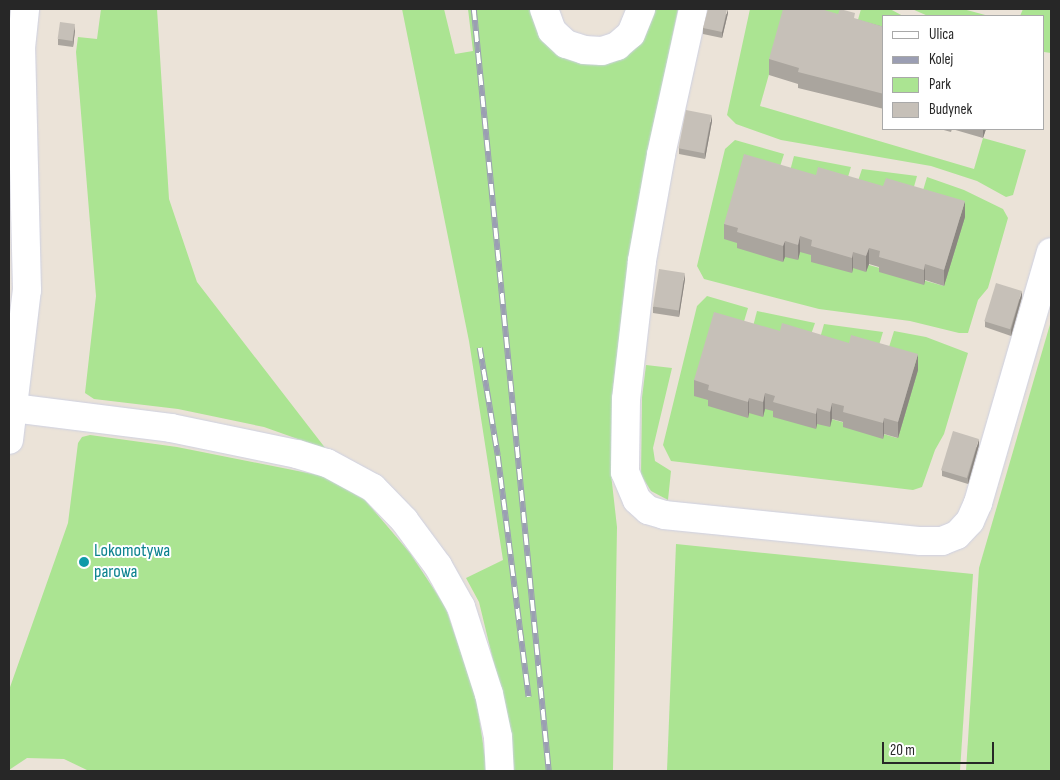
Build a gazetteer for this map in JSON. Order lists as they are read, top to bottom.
{
  "places": ["Lokomotywa parowa"],
  "legend": [
    "Ulica",
    "Kolej",
    "Park",
    "Budynek"
  ],
  "scale_bar": "20 m"
}
